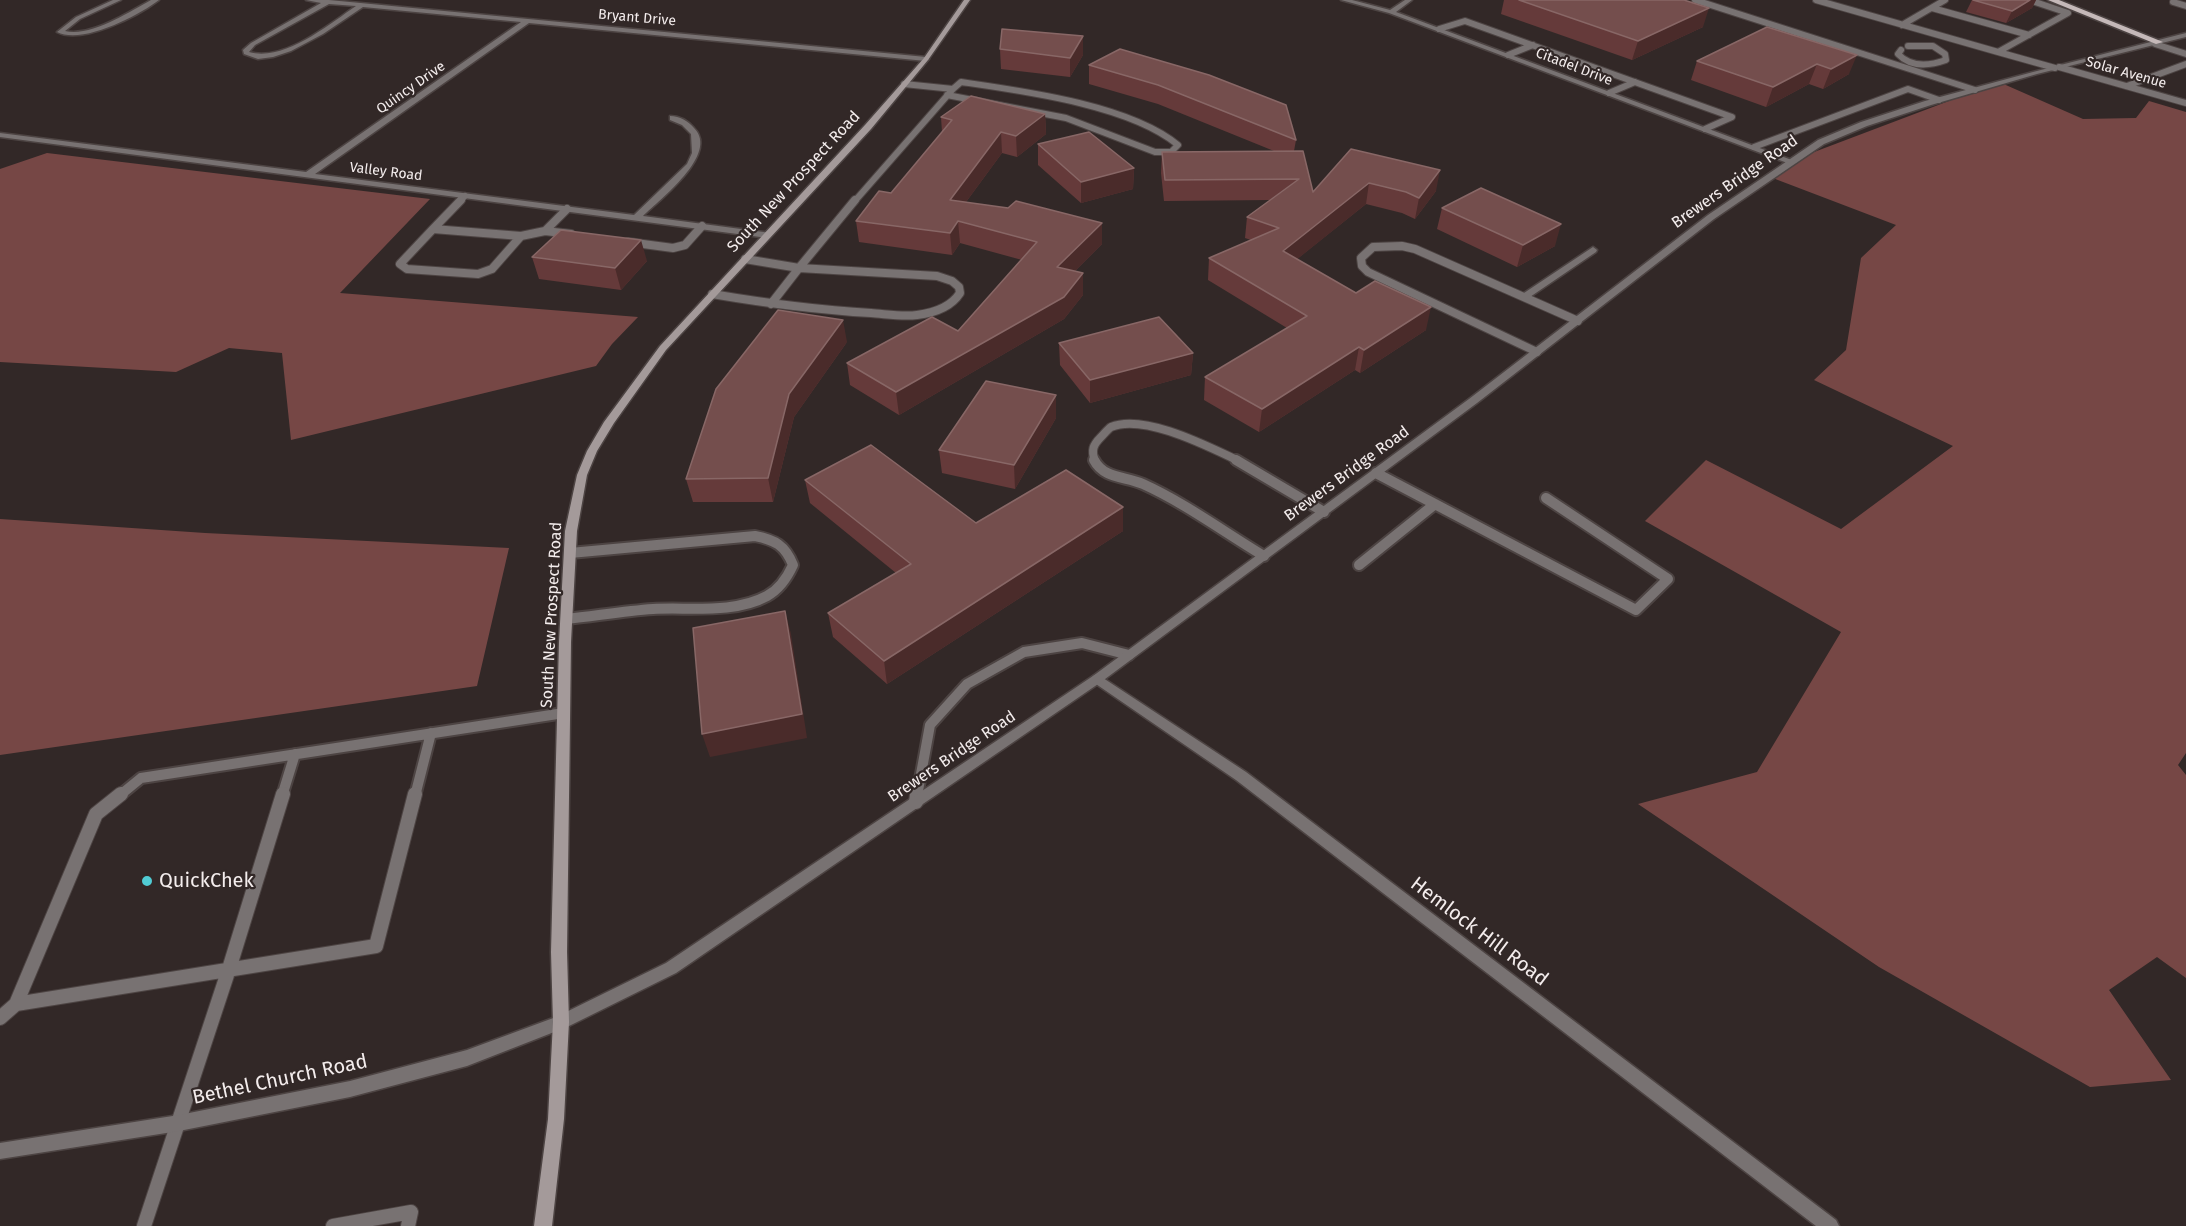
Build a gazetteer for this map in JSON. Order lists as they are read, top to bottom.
{
  "streets": {
    "main road": ["South New Prospect Road"],
    "street": [
      "Bryant Drive",
      "Citadel Drive",
      "Quincy Drive",
      "Valley Road",
      "Brewers Bridge Road",
      "Hemlock Hill Road",
      "Bethel Church Road"
    ],
    "lane": ["Solar Avenue"]
  },
  "crossings": [
    ["Bryant Drive", "Quincy Drive"],
    ["Bryant Drive", "South New Prospect Road"],
    ["Citadel Drive", "Brewers Bridge Road"],
    ["Solar Avenue", "Brewers Bridge Road"],
    ["Quincy Drive", "Valley Road"],
    ["Valley Road", "South New Prospect Road"],
    ["South New Prospect Road", "Brewers Bridge Road"],
    ["South New Prospect Road", "Bethel Church Road"],
    ["Brewers Bridge Road", "Hemlock Hill Road"],
    ["Brewers Bridge Road", "Bethel Church Road"]
  ],
  "places": ["QuickChek"]
}
